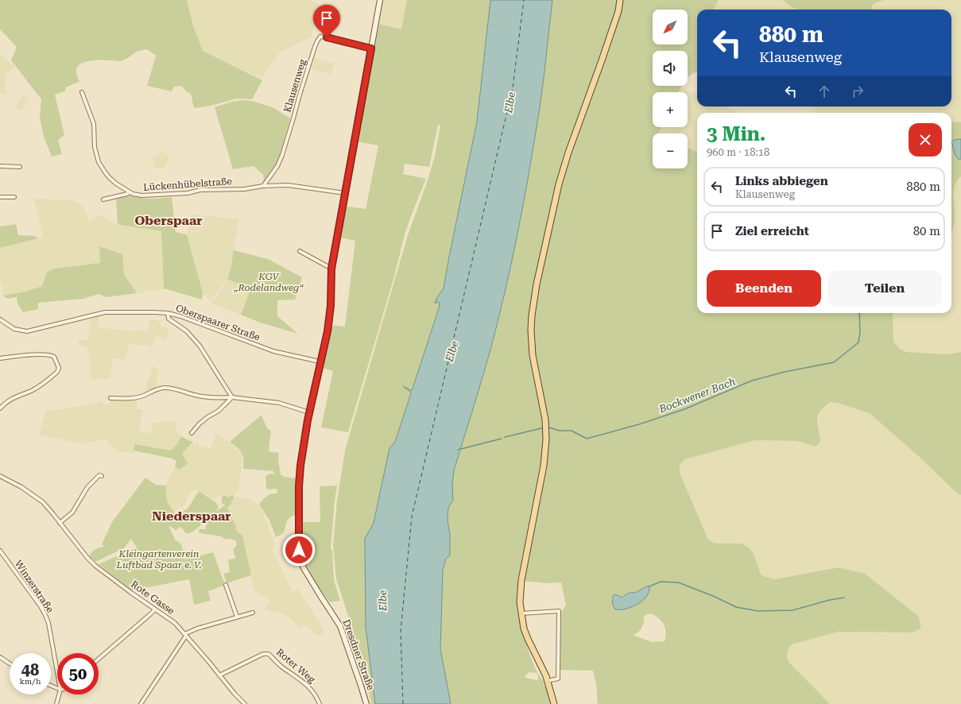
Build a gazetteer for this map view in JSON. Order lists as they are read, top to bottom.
{
  "streets": {
    "main road": ["Dresdner Straße"],
    "street": [
      "Klausenweg",
      "Lückenhübelstraße",
      "Oberspaarer Straße",
      "Winzerstraße",
      "Rote Gasse",
      "Roter Weg"
    ]
  },
  "crossings": [
    ["Klausenweg", "Lückenhübelstraße"],
    ["Klausenweg", "Dresdner Straße"],
    ["Lückenhübelstraße", "Dresdner Straße"],
    ["Oberspaarer Straße", "Dresdner Straße"],
    ["Rote Gasse", "Roter Weg"]
  ],
  "districts": ["Oberspaar", "Niederspaar"],
  "water": ["Elbe", "Bockwener Bach"],
  "parks": ["KGV „Rodelandweg“", "Kleingartenverein Luftbad Spaar e. V."],
  "north": "bottom left",
  "page": {
    "map_buttons": ["+", "−"],
    "turn": ["880 m", "Klausenweg"],
    "heading": ["3 Min.", "960 m · 18:18"],
    "list": [
      {
        "name": "Links abbiegen",
        "note": "Klausenweg",
        "value": "880 m"
      },
      {
        "name": "Ziel erreicht",
        "value": "80 m"
      }
    ],
    "buttons": ["Beenden", "Teilen"],
    "speed": "48 km/h",
    "limit": "50"
  }
}
